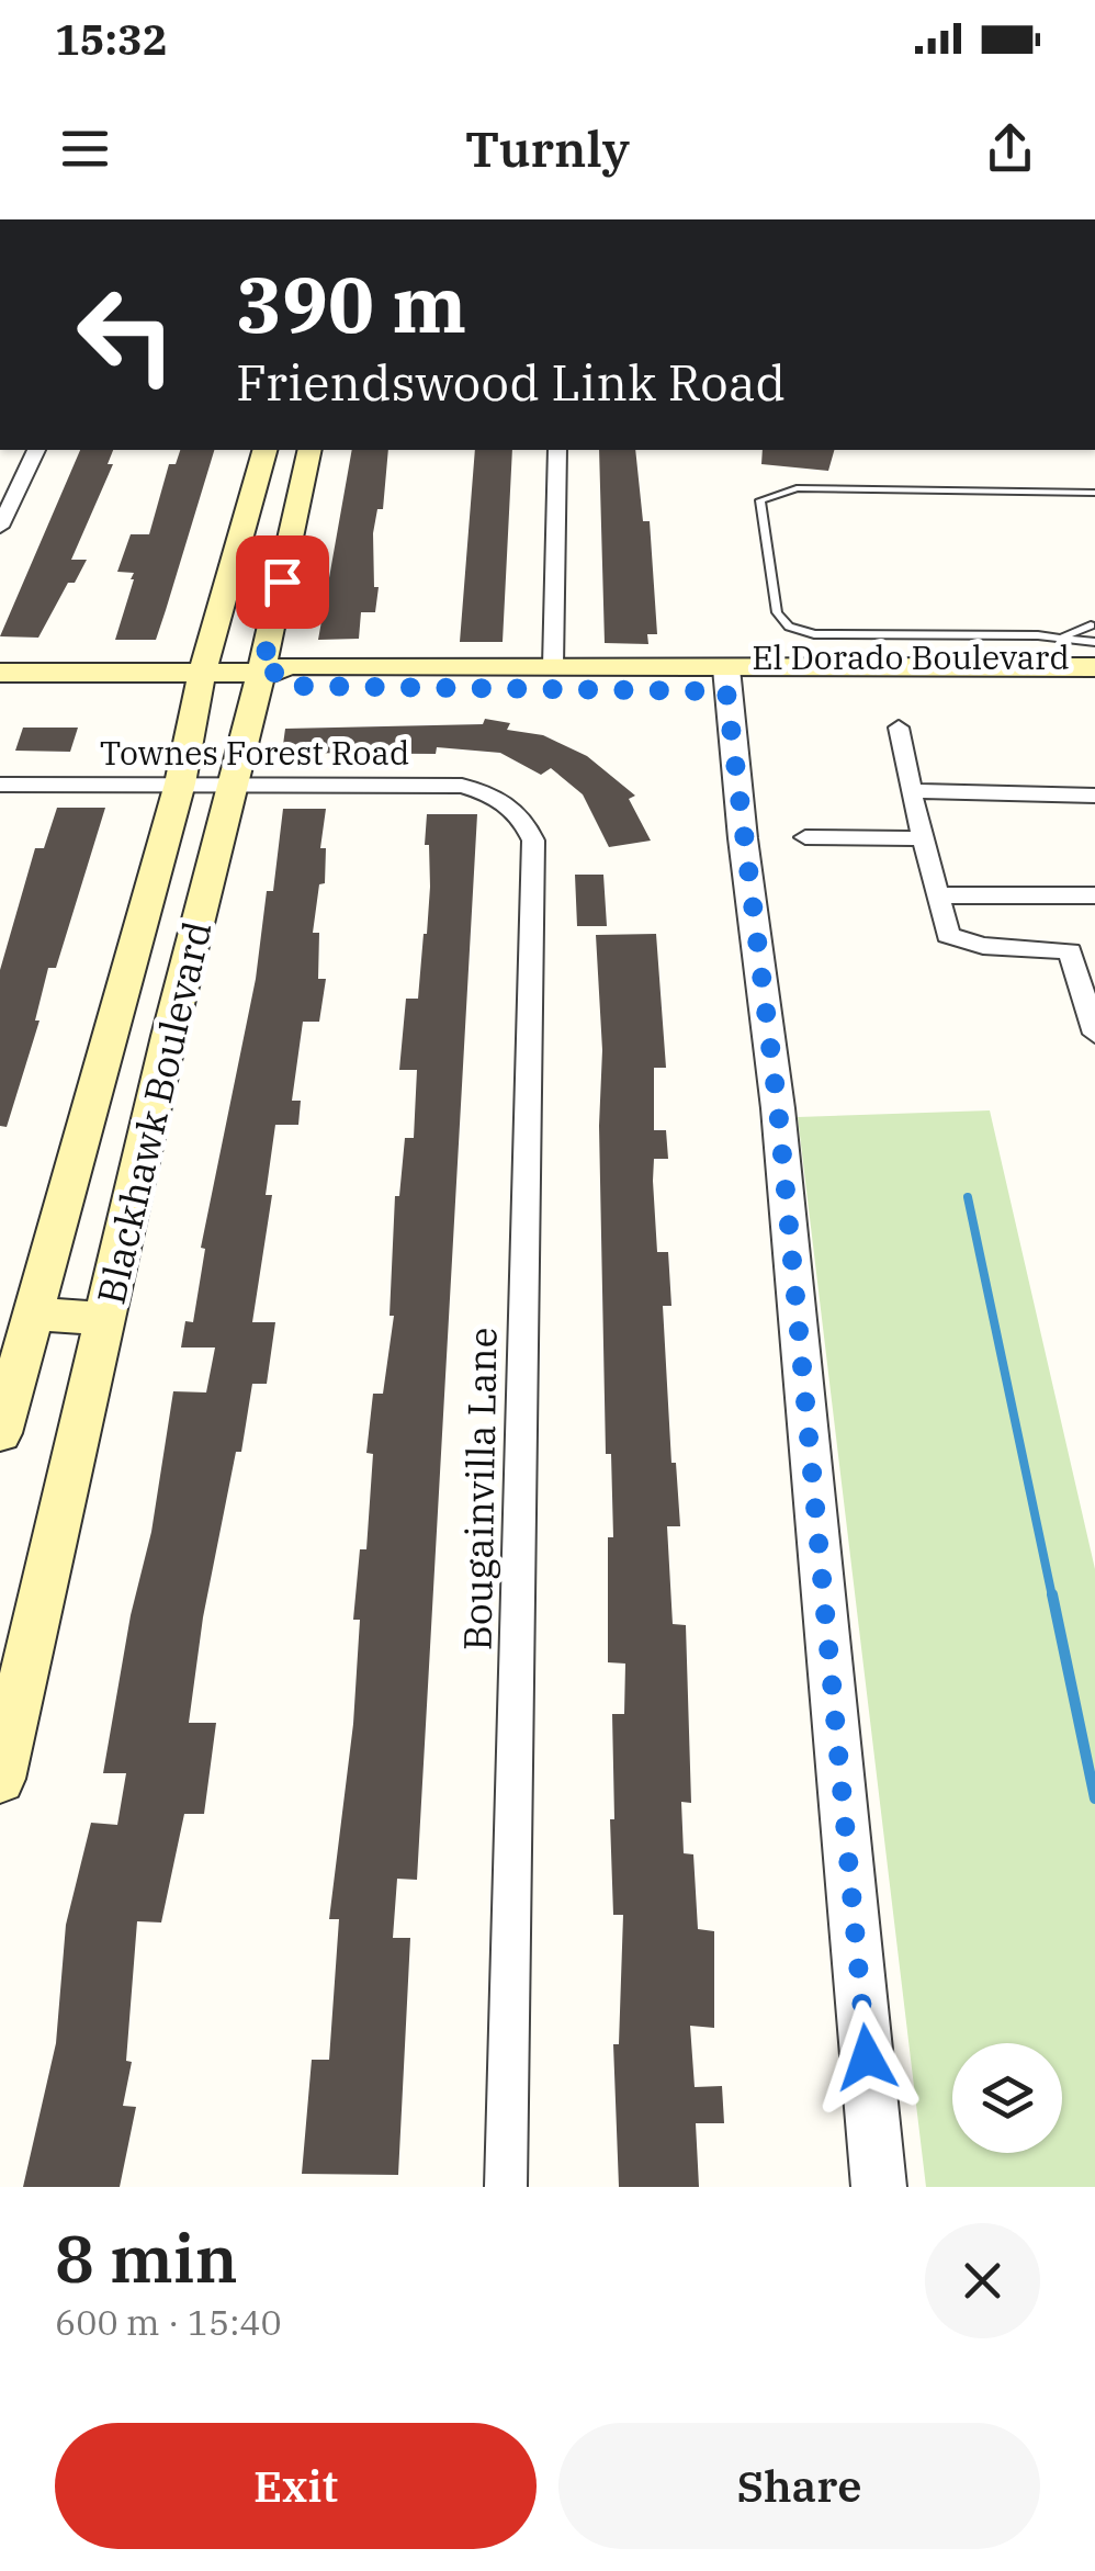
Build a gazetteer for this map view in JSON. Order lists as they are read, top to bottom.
{
  "streets": {
    "main road": ["El Dorado Boulevard", "Blackhawk Boulevard"],
    "street": ["Townes Forest Road", "Bougainvilla Lane"]
  },
  "crossings": [
    ["Townes Forest Road", "Blackhawk Boulevard"],
    ["Townes Forest Road", "Bougainvilla Lane"]
  ],
  "page": {
    "status": "15:32",
    "header": "Turnly",
    "turn": ["390 m", "Friendswood Link Road"],
    "heading": ["8 min", "600 m · 15:40"],
    "buttons": ["Exit", "Share"]
  }
}
